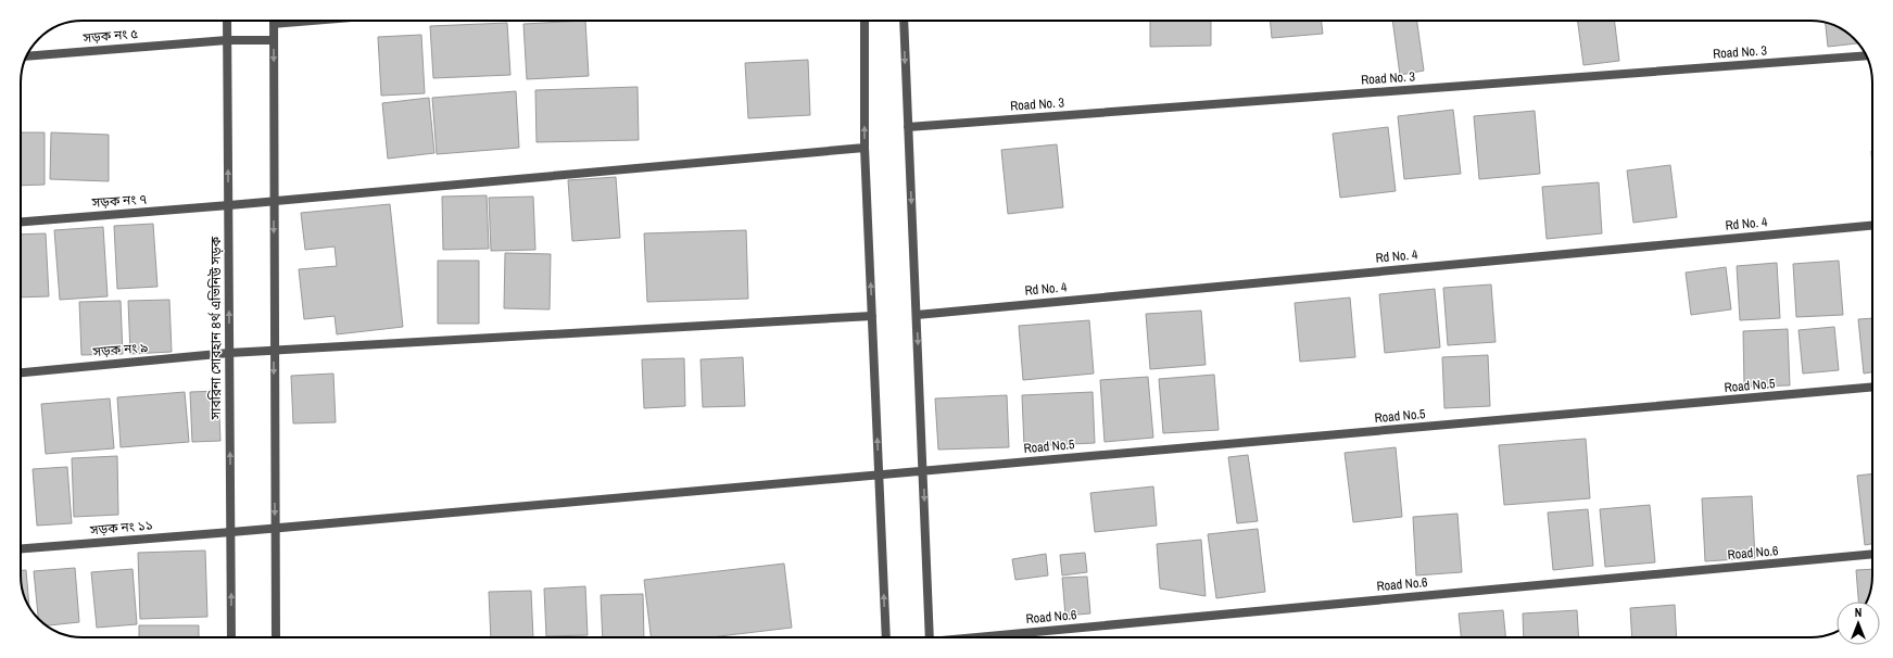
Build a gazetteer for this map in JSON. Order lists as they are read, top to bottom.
{
  "streets": {
    "street": [
      "সড়ক নং ৫",
      "Road No. 3",
      "সড়ক নং ৭",
      "Rd No. 4",
      "সাবরিনা সোবহান ৪র্থ এভিনিউ সড়ক",
      "সড়ক নং ৯",
      "Road No.5",
      "সড়ক নং ১১",
      "Road No.6"
    ]
  },
  "crossings": [
    ["সড়ক নং ৫", "সাবরিনা সোবহান ৪র্থ এভিনিউ সড়ক"],
    ["সড়ক নং ৭", "সাবরিনা সোবহান ৪র্থ এভিনিউ সড়ক"],
    ["সাবরিনা সোবহান ৪র্থ এভিনিউ সড়ক", "সড়ক নং ৯"],
    ["সাবরিনা সোবহান ৪র্থ এভিনিউ সড়ক", "সড়ক নং ১১"],
    ["Road No.5", "সড়ক নং ১১"]
  ],
  "north": "top"
}
